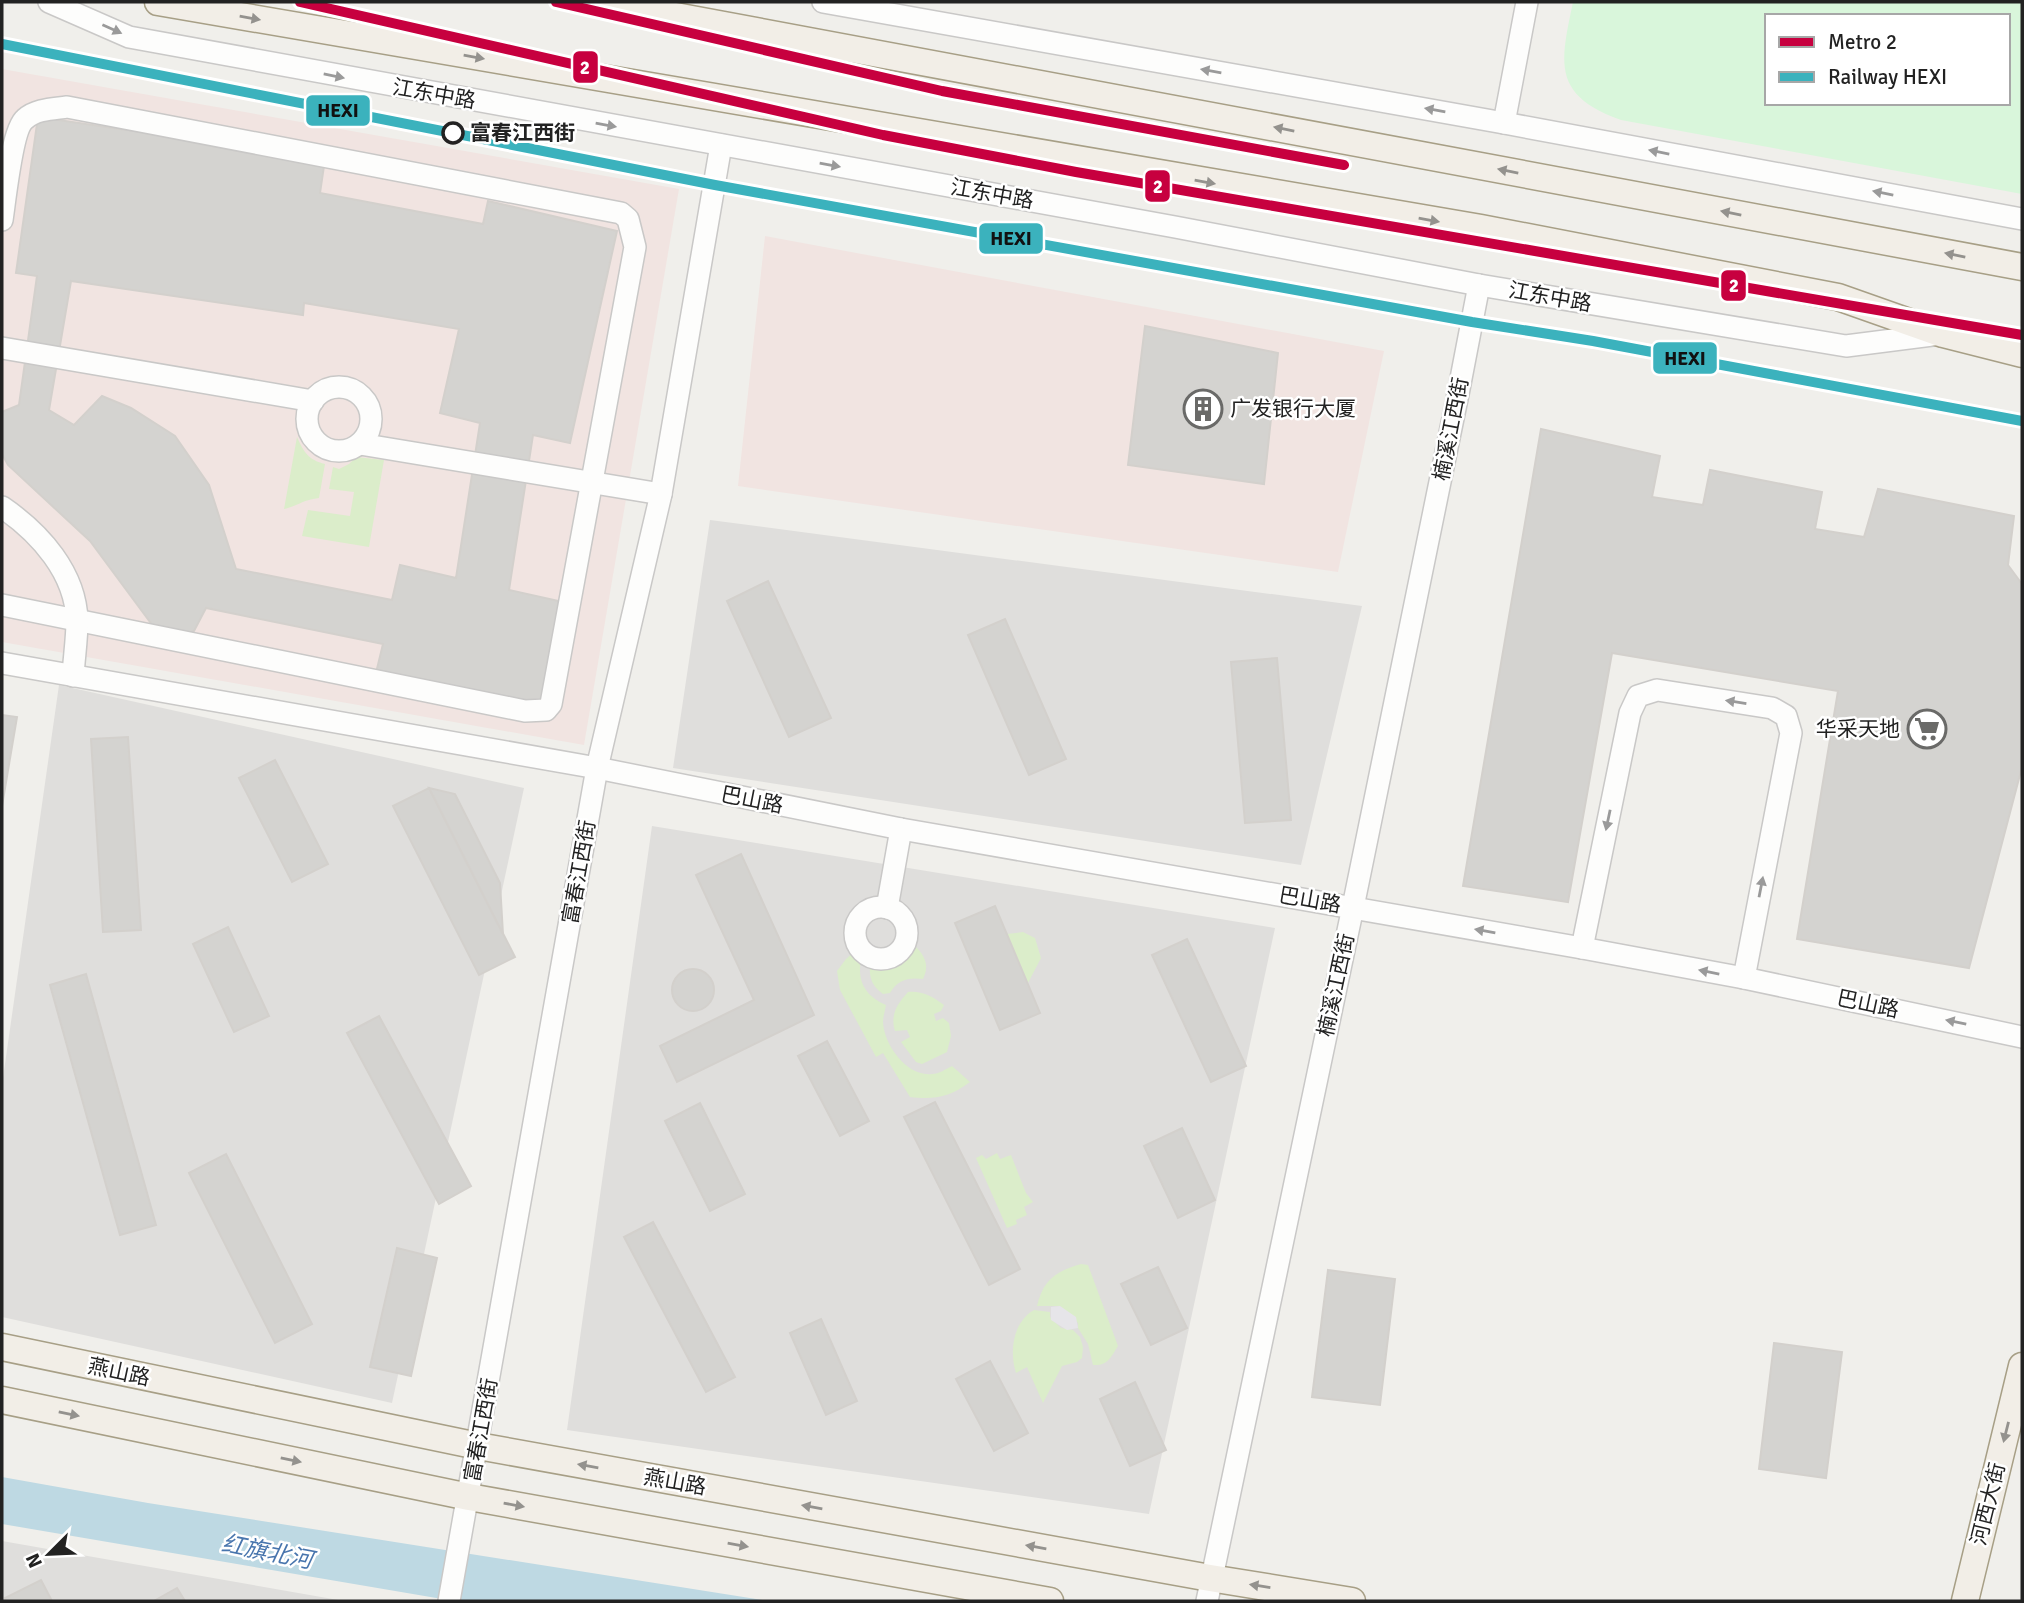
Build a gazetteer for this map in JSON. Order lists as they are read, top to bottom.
{
  "streets": {
    "main road": ["江东中路", "燕山路", "河西大街"],
    "street": ["楠溪江西街", "巴山路", "富春江西街"]
  },
  "crossings": [
    ["江东中路", "楠溪江西街"],
    ["江东中路", "富春江西街"],
    ["楠溪江西街", "巴山路"],
    ["楠溪江西街", "燕山路"],
    ["巴山路", "富春江西街"],
    ["富春江西街", "燕山路"]
  ],
  "one_way": ["河西大街"],
  "water": ["红旗北河"],
  "places": {
    "other": ["富春江西街"],
    "building": ["广发银行大厦"],
    "supermarket": ["华采天地"]
  },
  "lines": ["metro line 2", "rail line HEXI"],
  "legend": ["Metro 2", "Railway HEXI"],
  "north": "bottom left"
}
